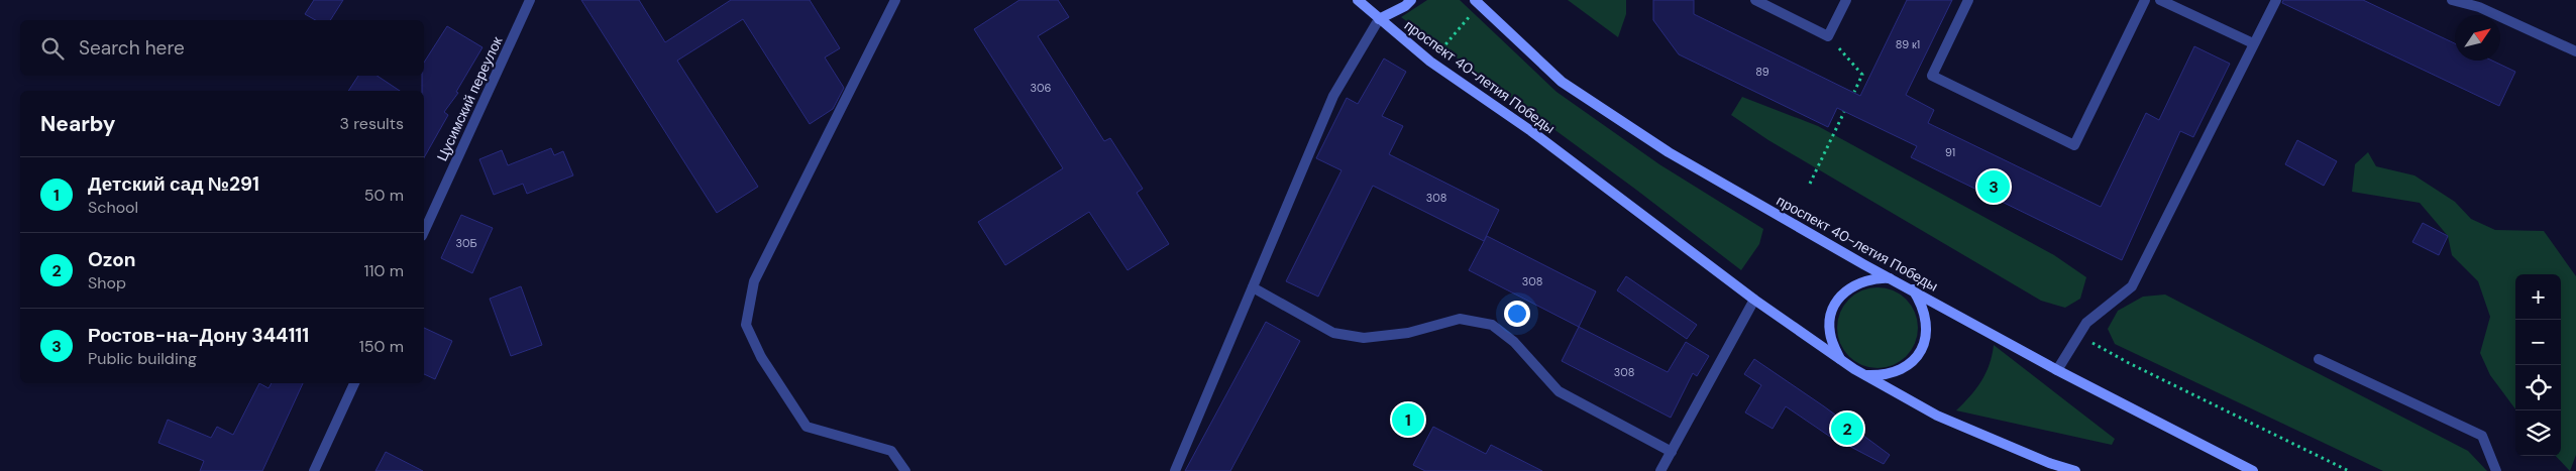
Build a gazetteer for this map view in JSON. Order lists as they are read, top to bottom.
{
  "streets": {
    "main road": ["проспект 40-летия Победы"],
    "street": ["Цусимский переулок"]
  },
  "house_numbers": [
    "89 к1",
    "89",
    "306",
    "91",
    "308",
    "30Б",
    "308",
    "308"
  ],
  "north": "top right",
  "page": {
    "search": "Search here",
    "heading": ["Nearby", "3 results"],
    "list": [
      {
        "mark": "1",
        "name": "Детский сад №291",
        "note": "School",
        "value": "50 m"
      },
      {
        "mark": "2",
        "name": "Ozon",
        "note": "Shop",
        "value": "110 m"
      },
      {
        "mark": "3",
        "name": "Ростов-на-Дону 344111",
        "note": "Public building",
        "value": "150 m"
      }
    ],
    "pins": ["3", "1", "2"],
    "map_buttons": ["+", "−"]
  }
}
